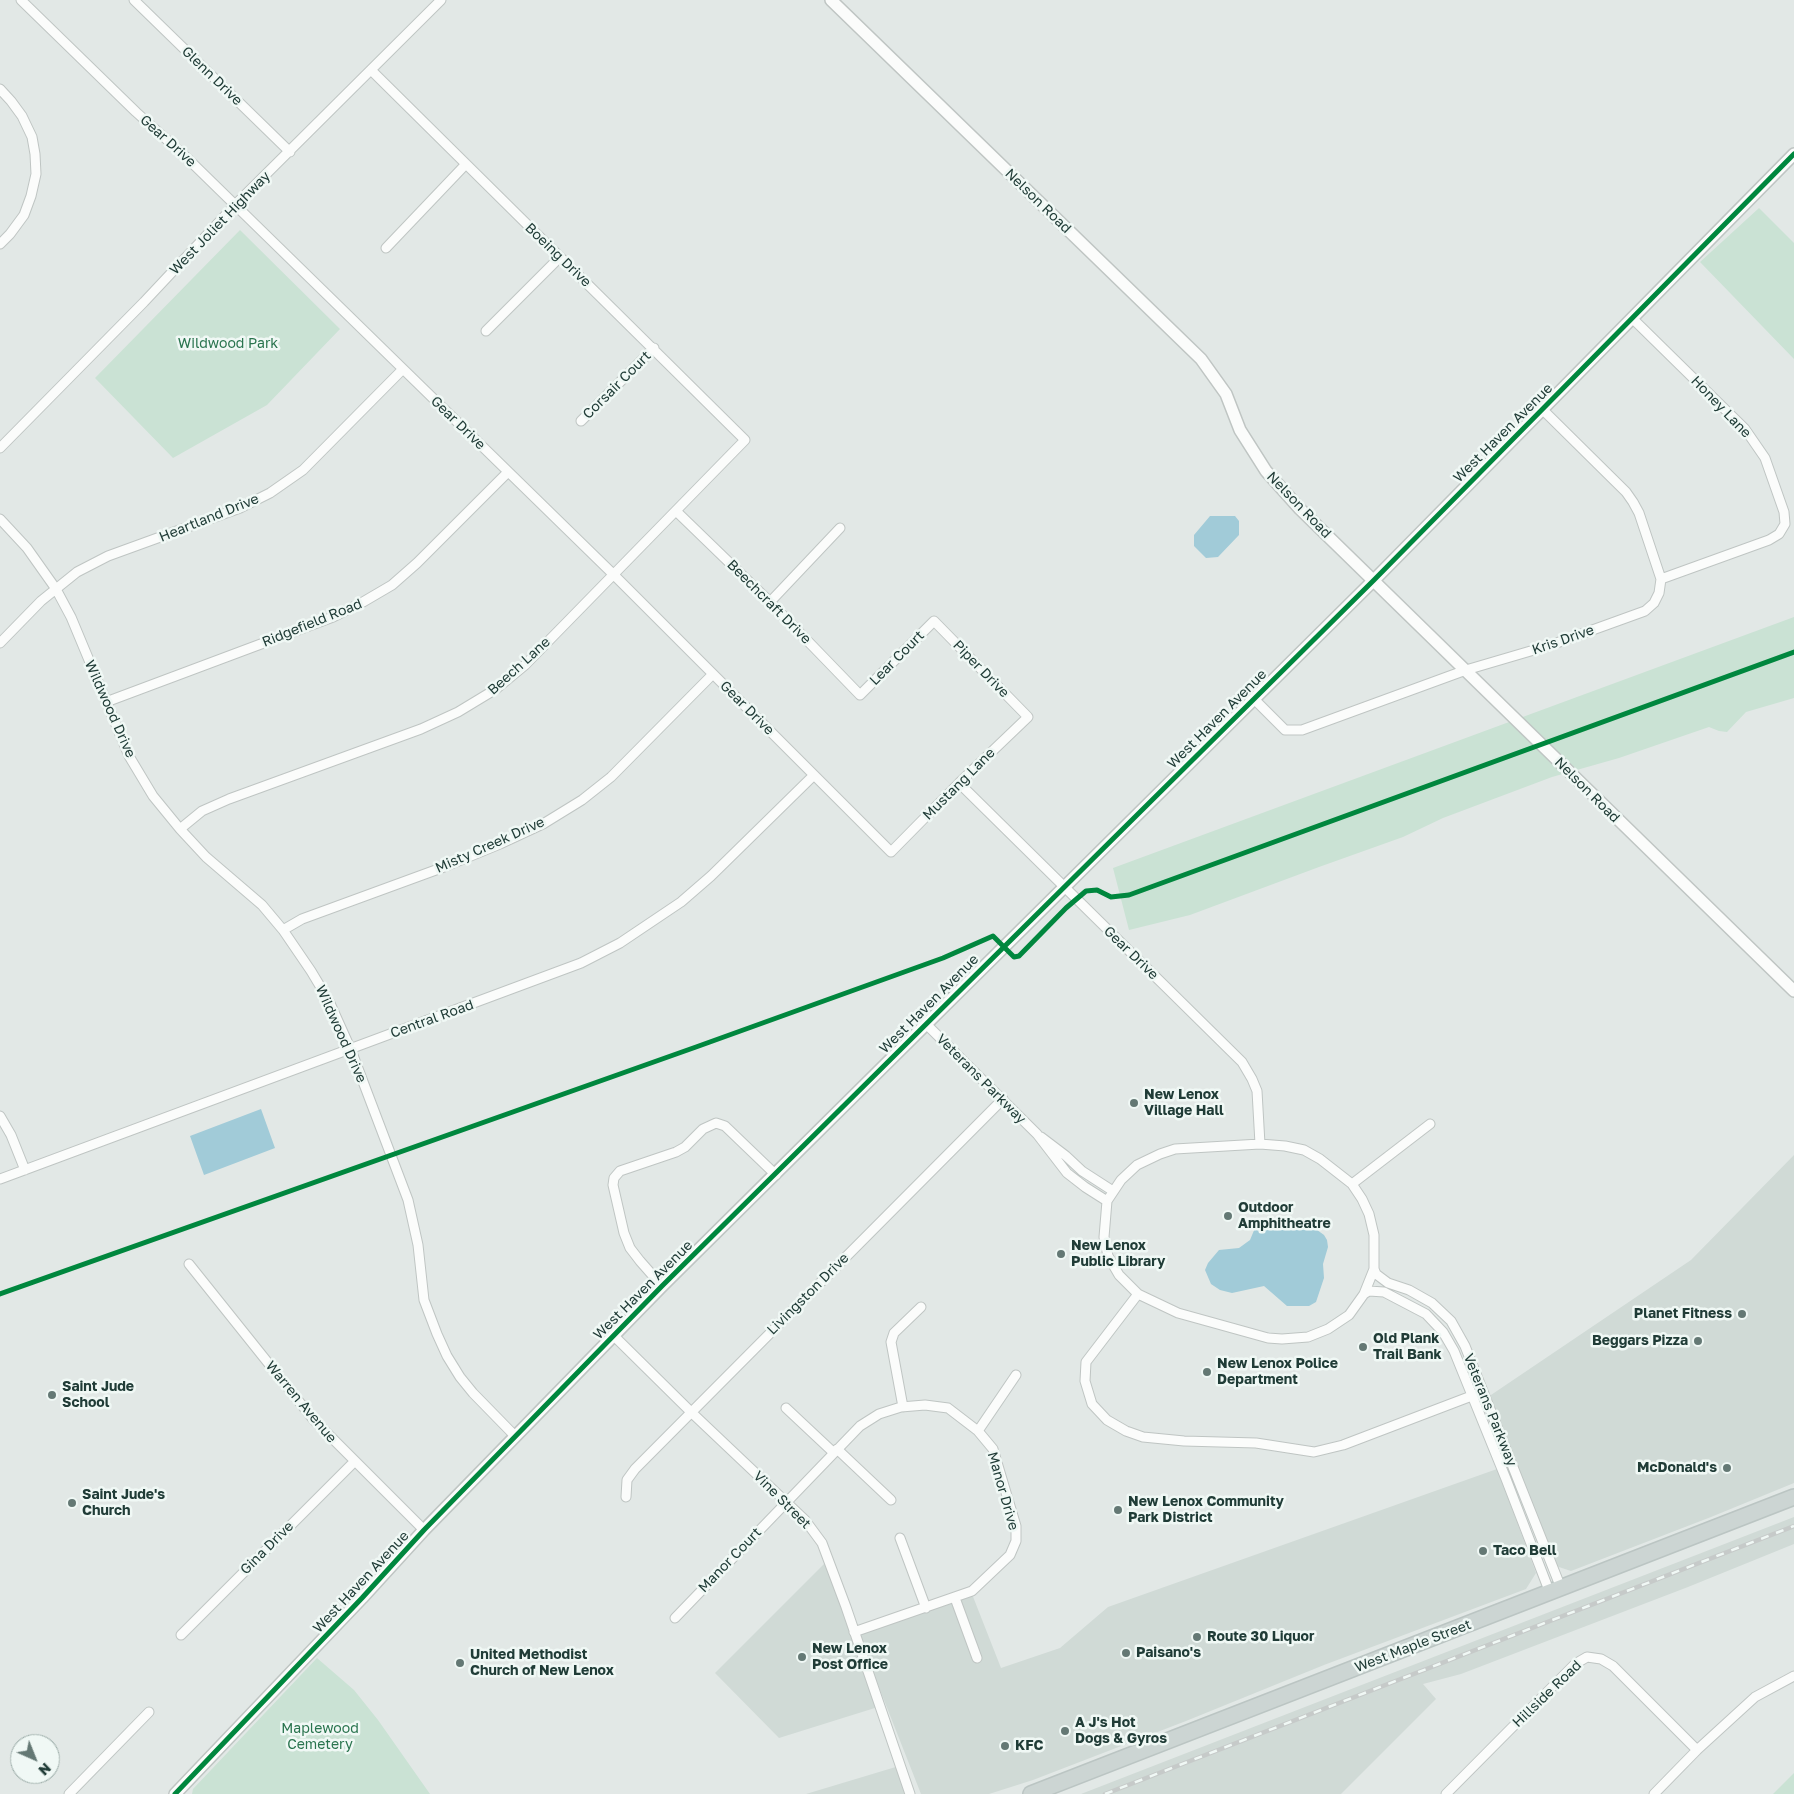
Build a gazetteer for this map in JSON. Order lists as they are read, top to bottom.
{
  "streets": {
    "main road": ["West Maple Street"],
    "street": [
      "Glenn Drive",
      "Gear Drive",
      "Nelson Road",
      "West Joliet Highway",
      "Boeing Drive",
      "Corsair Court",
      "Honey Lane",
      "West Haven Avenue",
      "Heartland Drive",
      "Beechcraft Drive",
      "Ridgefield Road",
      "Kris Drive",
      "Lear Court",
      "Beech Lane",
      "Piper Drive",
      "Wildwood Drive",
      "Mustang Lane",
      "Misty Creek Drive",
      "Central Road",
      "Veterans Parkway",
      "Livingston Drive",
      "Warren Avenue",
      "Manor Drive",
      "Vine Street",
      "Gina Drive",
      "Manor Court",
      "Hillside Road"
    ]
  },
  "crossings": [
    ["Glenn Drive", "West Joliet Highway"],
    ["Gear Drive", "West Joliet Highway"],
    ["Gear Drive", "West Haven Avenue"],
    ["Gear Drive", "Heartland Drive"],
    ["Gear Drive", "Ridgefield Road"],
    ["Gear Drive", "Beech Lane"],
    ["Gear Drive", "Mustang Lane"],
    ["Gear Drive", "Misty Creek Drive"],
    ["Gear Drive", "Central Road"],
    ["Nelson Road", "West Haven Avenue"],
    ["Nelson Road", "Kris Drive"],
    ["West Joliet Highway", "Boeing Drive"],
    ["Boeing Drive", "Corsair Court"],
    ["Boeing Drive", "Beech Lane"],
    ["Honey Lane", "West Haven Avenue"],
    ["Honey Lane", "Kris Drive"],
    ["West Haven Avenue", "Kris Drive"],
    ["West Haven Avenue", "Wildwood Drive"],
    ["West Haven Avenue", "Veterans Parkway"],
    ["West Haven Avenue", "Warren Avenue"],
    ["West Haven Avenue", "Vine Street"],
    ["Heartland Drive", "Wildwood Drive"],
    ["Beechcraft Drive", "Lear Court"],
    ["Beechcraft Drive", "Beech Lane"],
    ["Ridgefield Road", "Wildwood Drive"],
    ["Lear Court", "Piper Drive"],
    ["Beech Lane", "Wildwood Drive"],
    ["Piper Drive", "Mustang Lane"],
    ["Wildwood Drive", "Misty Creek Drive"],
    ["Wildwood Drive", "Central Road"],
    ["Veterans Parkway", "Livingston Drive"],
    ["Veterans Parkway", "West Maple Street"],
    ["Livingston Drive", "Vine Street"],
    ["Warren Avenue", "Gina Drive"],
    ["Manor Drive", "Vine Street"],
    ["Manor Drive", "Manor Court"],
    ["Vine Street", "Manor Court"]
  ],
  "parks": ["Wildwood Park", "Maplewood Cemetery"],
  "places": [
    "New Lenox Village Hall",
    "Outdoor Amphitheatre",
    "New Lenox Public Library",
    "Planet Fitness",
    "Beggars Pizza",
    "Old Plank Trail Bank",
    "New Lenox Police Department",
    "Saint Jude School",
    "McDonald's",
    "Saint Jude's Church",
    "New Lenox Community Park District",
    "Taco Bell",
    "Route 30 Liquor",
    "Paisano's",
    "New Lenox Post Office",
    "United Methodist Church of New Lenox",
    "A J's Hot Dogs & Gyros",
    "KFC"
  ],
  "north": "bottom right"
}
